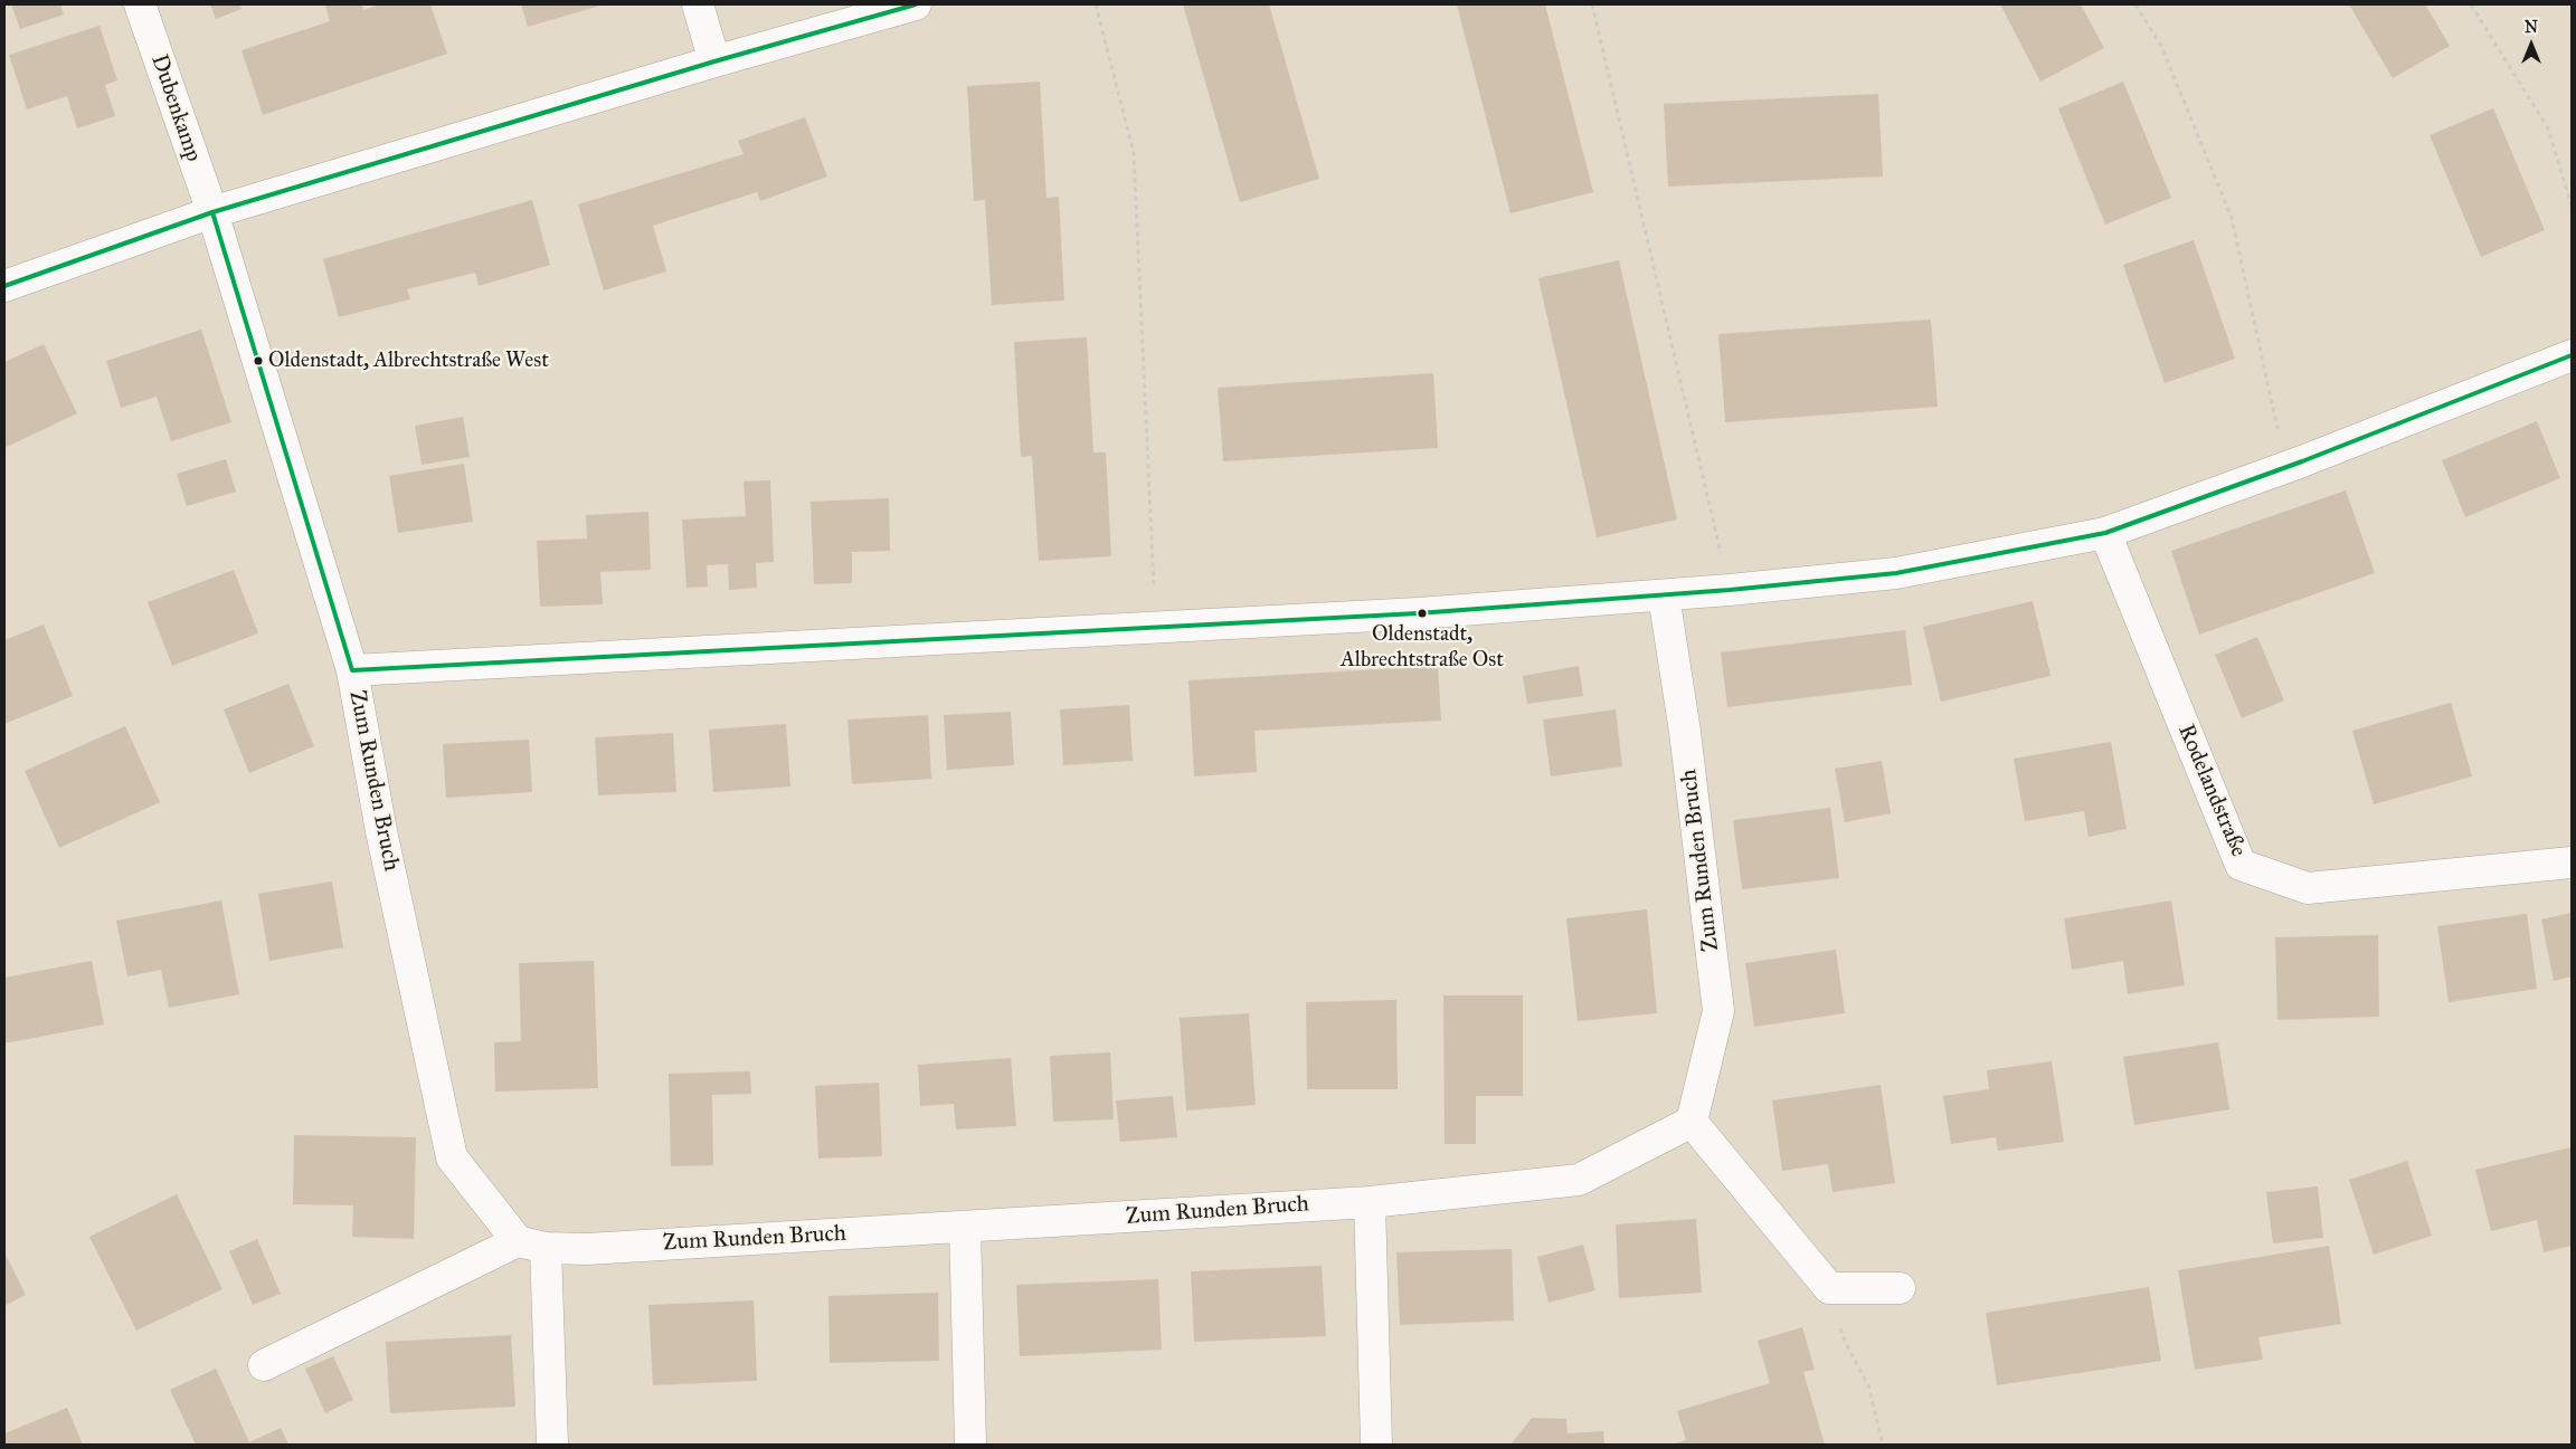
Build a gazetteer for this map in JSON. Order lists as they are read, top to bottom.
{
  "streets": {
    "street": ["Dubenkamp", "Zum Runden Bruch", "Rodelandstraße"]
  },
  "crossings": [
    ["Dubenkamp", "Zum Runden Bruch"]
  ],
  "places": ["Oldenstadt, Albrechtstraße West", "Oldenstadt, Albrechtstraße Ost"],
  "north": "top"
}
